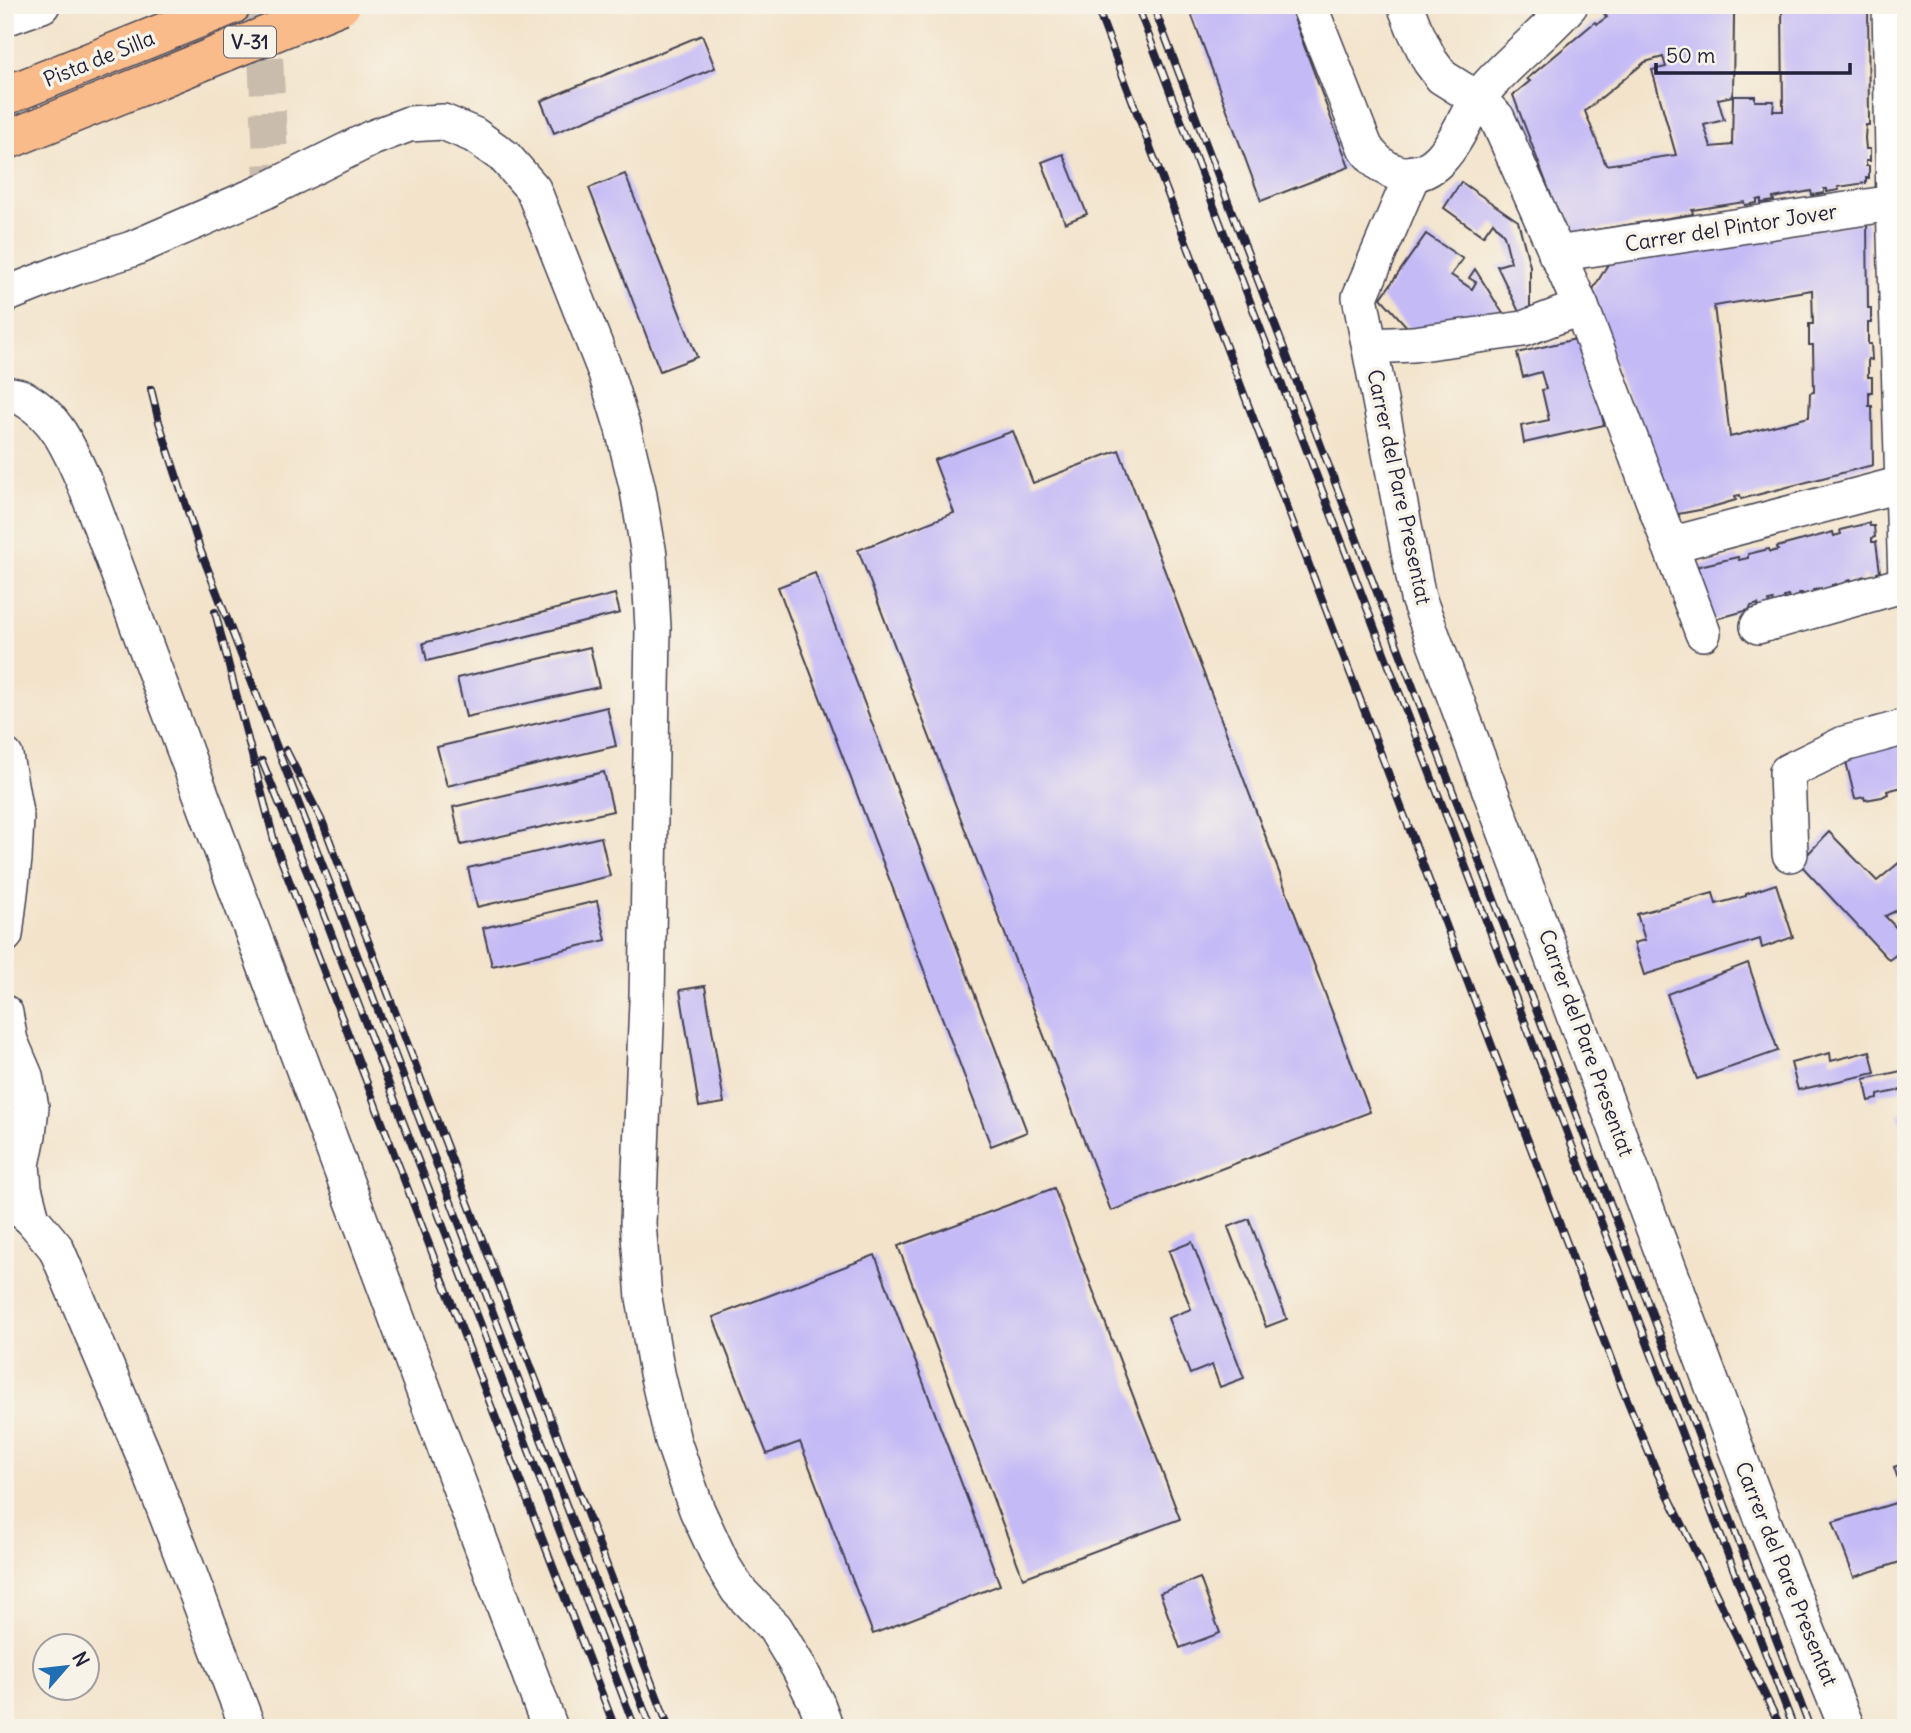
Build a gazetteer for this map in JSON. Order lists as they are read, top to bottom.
{
  "streets": {
    "highway": ["V-31", "Pista de Silla"],
    "street": ["Carrer del Pintor Jover", "Carrer del Pare Presentat"]
  },
  "scale_bar": "50 m",
  "north": "top right"
}
